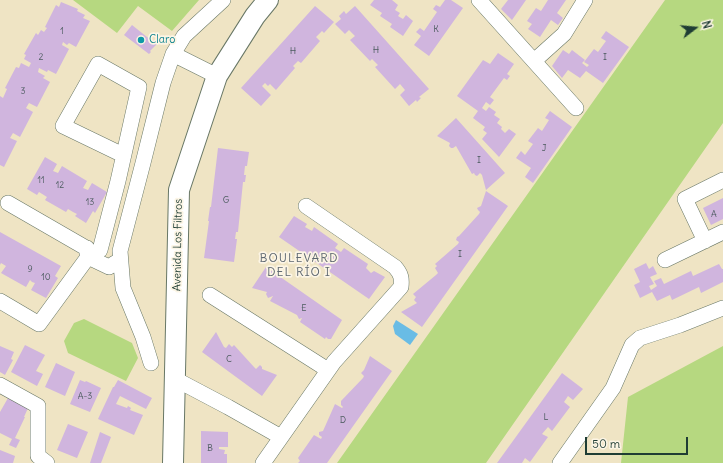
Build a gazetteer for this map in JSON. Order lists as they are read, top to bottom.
{
  "streets": {
    "main road": ["Avenida Los Filtros"]
  },
  "districts": ["BOULEVARD DEL RÍO I"],
  "places": ["Claro"],
  "house_numbers": [
    "K",
    "1",
    "H",
    "H",
    "2",
    "I",
    "3",
    "J",
    "I",
    "11",
    "12",
    "G",
    "13",
    "A",
    "I",
    "9",
    "10",
    "E",
    "C",
    "A-3",
    "L",
    "D",
    "B"
  ],
  "scale_bar": "50 m",
  "north": "right"
}
